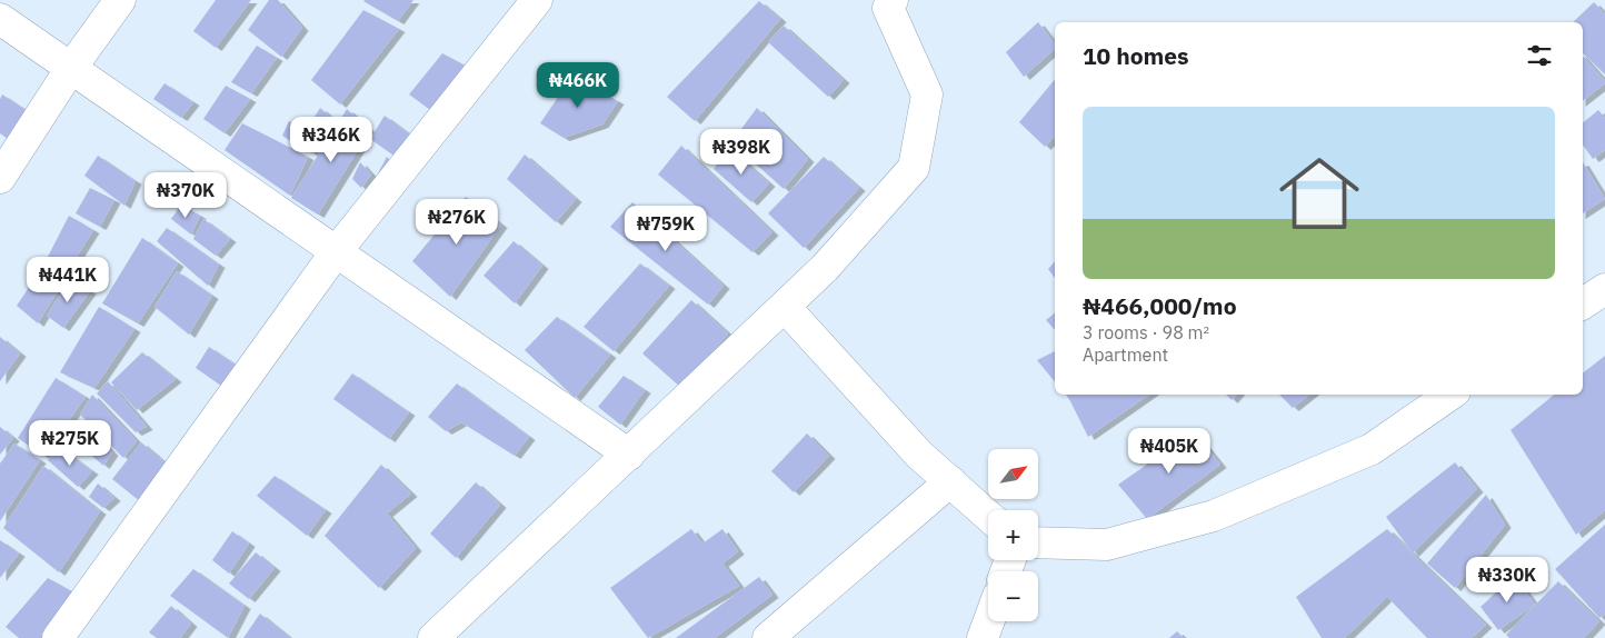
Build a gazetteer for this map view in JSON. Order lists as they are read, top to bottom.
{
  "north": "top right",
  "page": {
    "heading": "10 homes",
    "price": [
      "₦466K",
      "₦346K",
      "₦398K",
      "₦370K",
      "₦276K",
      "₦759K",
      "₦441K",
      "₦275K",
      "₦405K",
      "₦330K"
    ],
    "list": [
      {
        "name": "₦466,000/mo",
        "note": "3 rooms · 98 m² · Apartment"
      }
    ],
    "map_buttons": ["+", "−"]
  }
}
